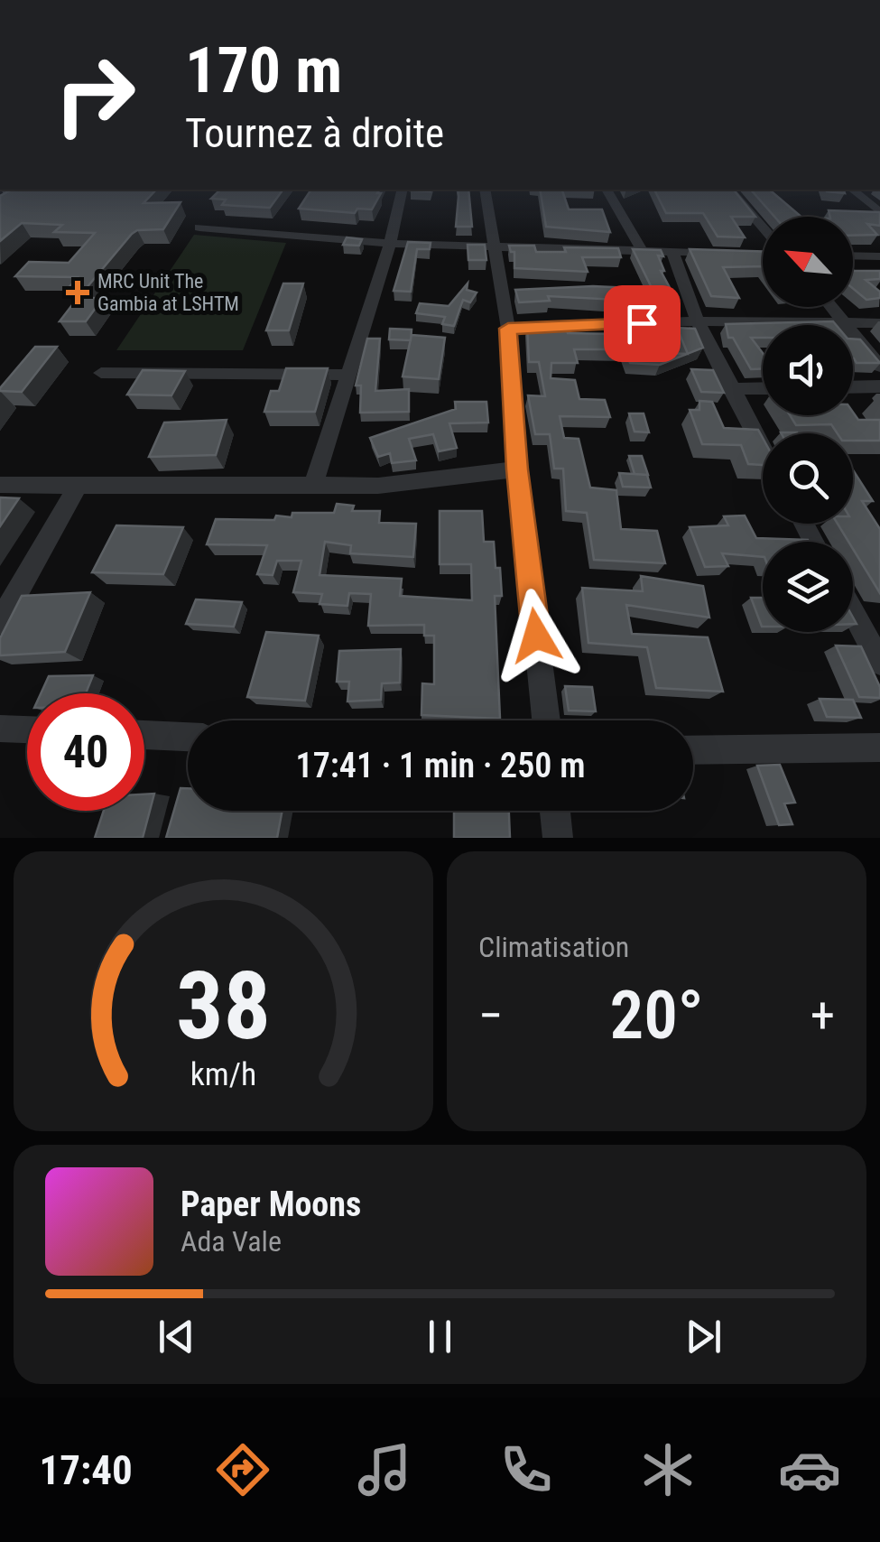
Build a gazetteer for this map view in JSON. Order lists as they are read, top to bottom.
{
  "places": {
    "health": ["MRC Unit The Gambia at LSHTM"]
  },
  "north": "top left",
  "page": {
    "turn": ["170 m", "Tournez à droite"],
    "limit": "40",
    "trip": "17:41 · 1 min · 250 m",
    "tile": "Climatisation",
    "heat": ["−", "20°", "+"],
    "song": ["Paper Moons", "Ada Vale"],
    "tabs": "17:40",
    "gauge": ["38", "km/h"]
  }
}
